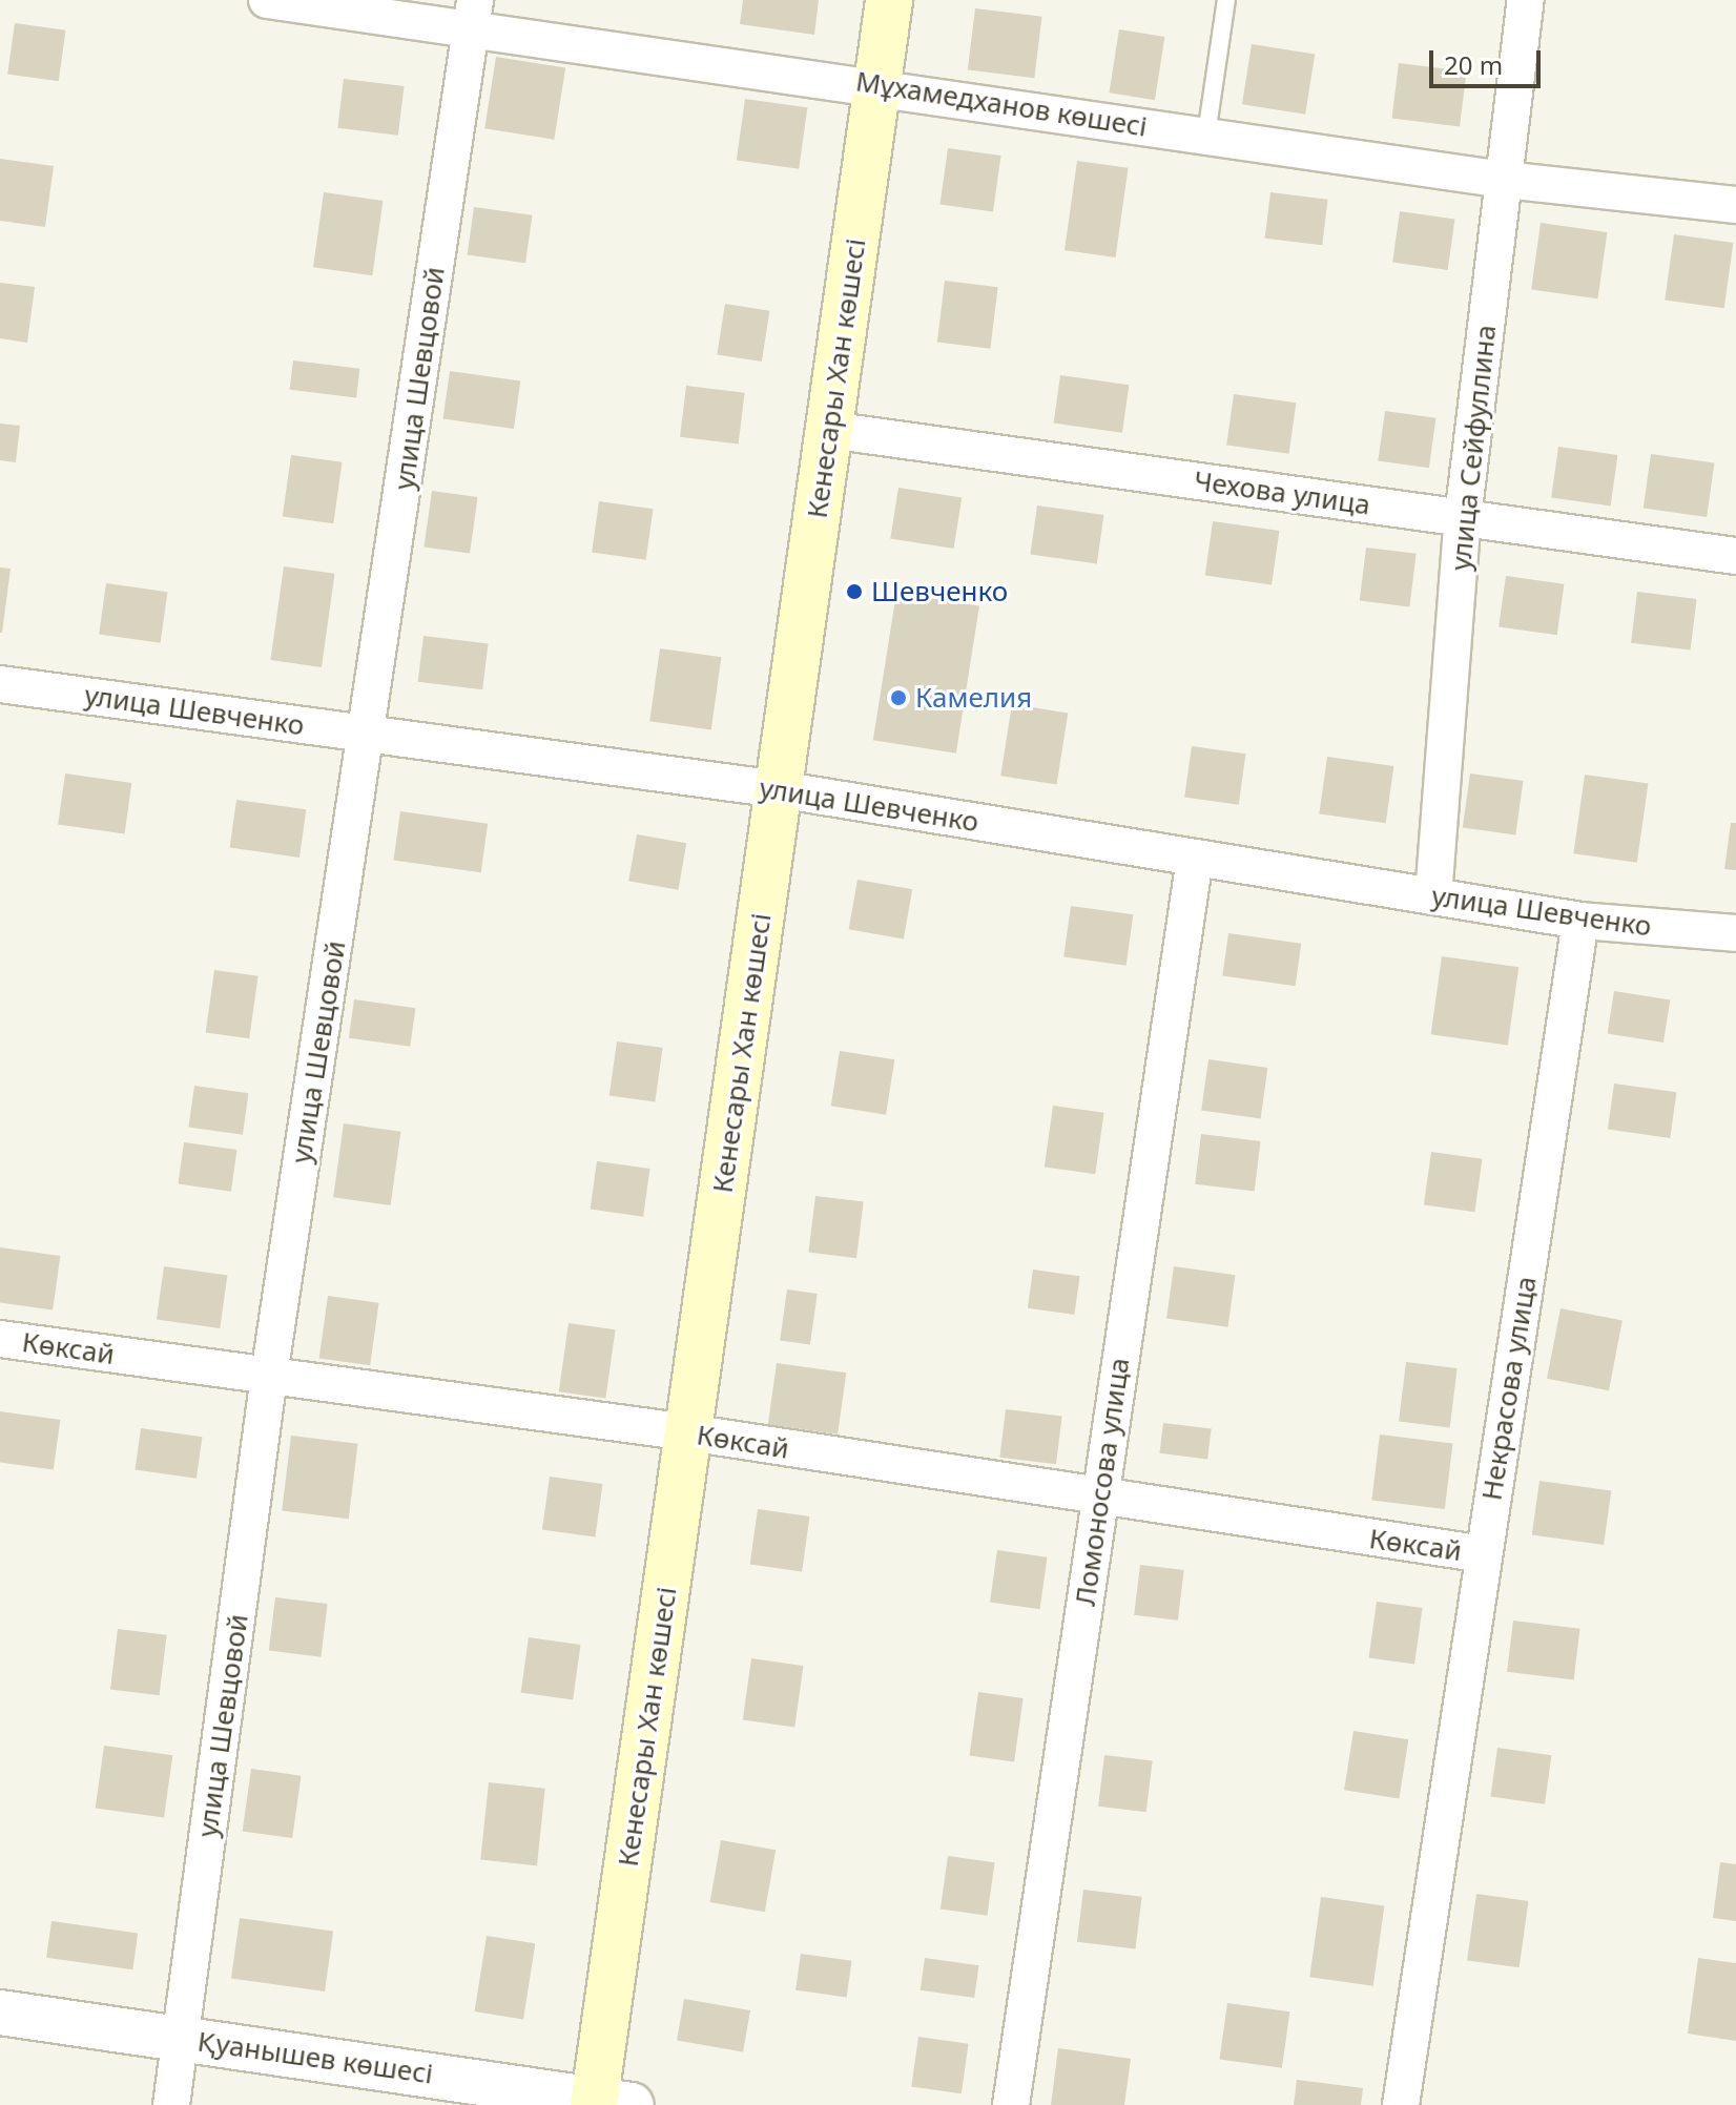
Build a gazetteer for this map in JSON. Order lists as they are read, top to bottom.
{
  "streets": {
    "main road": ["Кенесары Хан көшесі"],
    "street": [
      "Мұхамедханов көшесі",
      "улица Шевцовой",
      "улица Сейфуллина",
      "Чехова улица",
      "улица Шевченко",
      "Көксай",
      "Некрасова улица",
      "Ломоносова улица",
      "Қуанышев көшесі"
    ]
  },
  "crossings": [
    ["Мұхамедханов көшесі", "улица Шевцовой"],
    ["Мұхамедханов көшесі", "Кенесары Хан көшесі"],
    ["Мұхамедханов көшесі", "улица Сейфуллина"],
    ["улица Шевцовой", "улица Шевченко"],
    ["улица Шевцовой", "Көксай"],
    ["улица Шевцовой", "Қуанышев көшесі"],
    ["Кенесары Хан көшесі", "Чехова улица"],
    ["Кенесары Хан көшесі", "улица Шевченко"],
    ["Кенесары Хан көшесі", "Көксай"],
    ["Кенесары Хан көшесі", "Қуанышев көшесі"],
    ["улица Сейфуллина", "Чехова улица"],
    ["улица Сейфуллина", "улица Шевченко"],
    ["улица Шевченко", "Некрасова улица"],
    ["улица Шевченко", "Ломоносова улица"],
    ["Көксай", "Некрасова улица"],
    ["Көксай", "Ломоносова улица"]
  ],
  "places": ["Шевченко", "Камелия"],
  "scale_bar": "20 m"
}
